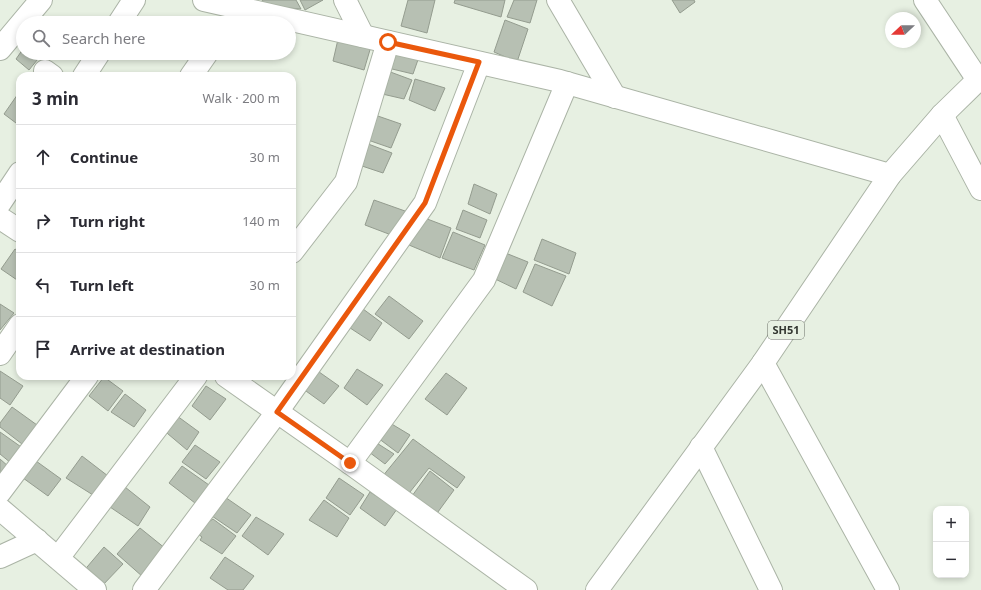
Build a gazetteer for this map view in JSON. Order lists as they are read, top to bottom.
{
  "streets": {
    "street": ["SH51"]
  },
  "north": "left",
  "page": {
    "search": "Search here",
    "heading": ["3 min", "Walk · 200 m"],
    "list": [
      ["Continue", "30 m"],
      ["Turn right", "140 m"],
      ["Turn left", "30 m"],
      "Arrive at destination"
    ],
    "map_buttons": ["+", "−"]
  }
}
